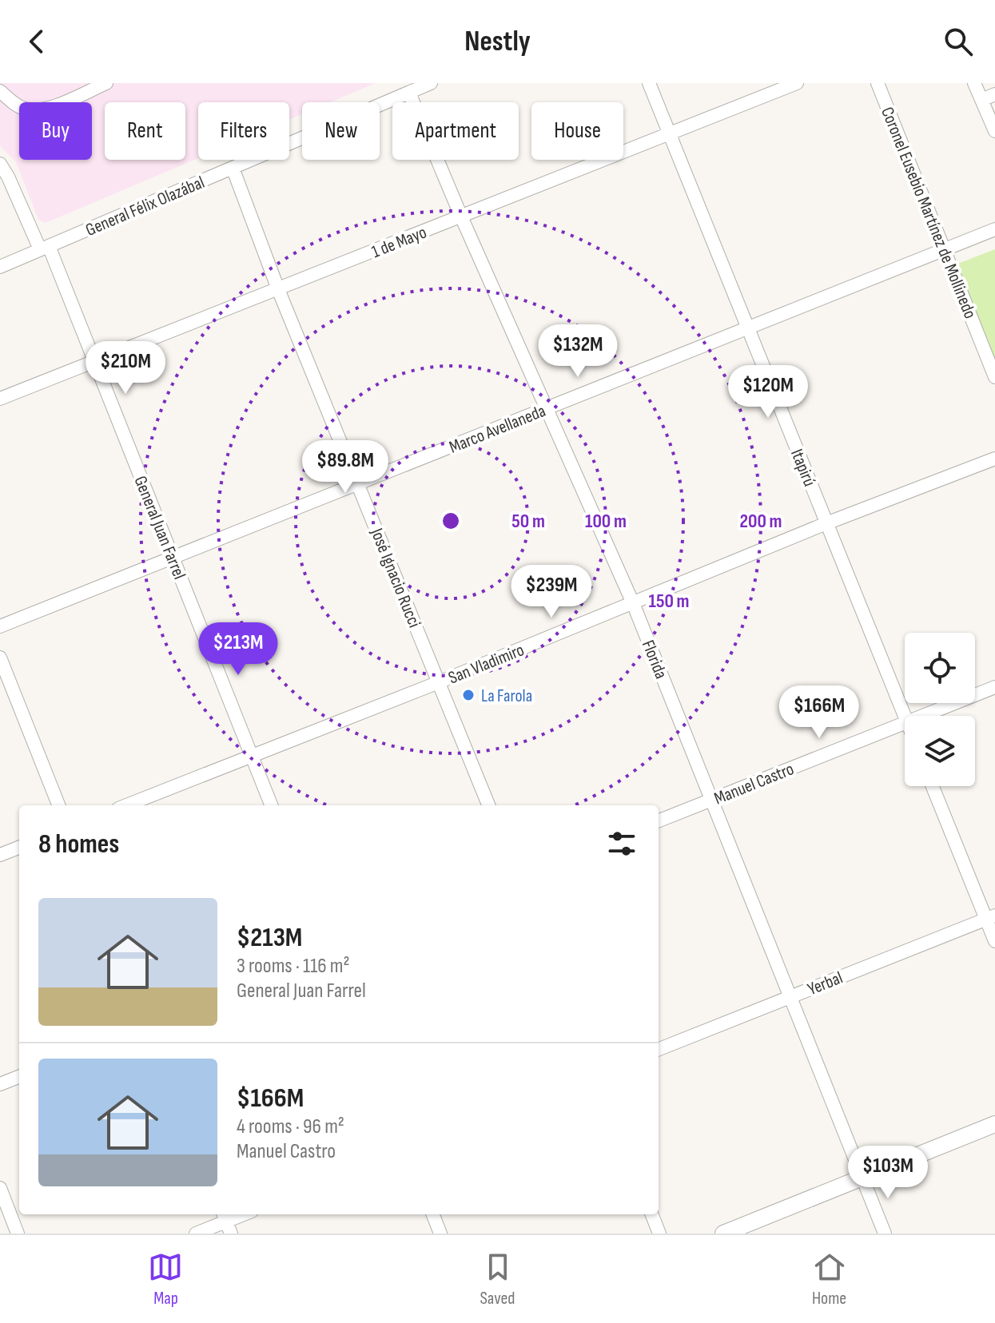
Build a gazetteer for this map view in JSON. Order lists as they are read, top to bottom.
{
  "streets": {
    "street": [
      "General Félix Olazábal",
      "Coronel Eusebio Martínez de Mollinedo",
      "1 de Mayo",
      "Marco Avellaneda",
      "Itapirú",
      "General Juan Farrel",
      "José Ignacio Rucci",
      "Florida",
      "San Vladimiro",
      "Manuel Castro",
      "Yerbal"
    ]
  },
  "crossings": [
    ["General Félix Olazábal", "General Juan Farrel"],
    ["General Félix Olazábal", "José Ignacio Rucci"],
    ["General Félix Olazábal", "Florida"],
    ["Coronel Eusebio Martínez de Mollinedo", "Marco Avellaneda"],
    ["1 de Mayo", "Itapirú"],
    ["1 de Mayo", "General Juan Farrel"],
    ["1 de Mayo", "José Ignacio Rucci"],
    ["1 de Mayo", "Florida"],
    ["Marco Avellaneda", "Itapirú"],
    ["Marco Avellaneda", "General Juan Farrel"],
    ["Marco Avellaneda", "José Ignacio Rucci"],
    ["Marco Avellaneda", "Florida"],
    ["Itapirú", "San Vladimiro"],
    ["General Juan Farrel", "San Vladimiro"],
    ["José Ignacio Rucci", "San Vladimiro"],
    ["Florida", "San Vladimiro"],
    ["Florida", "Manuel Castro"],
    ["Florida", "Yerbal"]
  ],
  "places": ["La Farola"],
  "page": {
    "header": "Nestly",
    "chip": [
      "Buy",
      "Rent",
      "Filters",
      "New",
      "Apartment",
      "House"
    ],
    "price": [
      "$132M",
      "$210M",
      "$120M",
      "$89.8M",
      "$239M",
      "$213M",
      "$166M",
      "$103M"
    ],
    "heading": "8 homes",
    "list": [
      {
        "name": "$213M",
        "note": "3 rooms · 116 m² · General Juan Farrel"
      },
      {
        "name": "$166M",
        "note": "4 rooms · 96 m² · Manuel Castro"
      }
    ],
    "tabs": ["Map", "Saved", "Home"]
  },
  "rings": [
    "50 m",
    "100 m",
    "200 m",
    "150 m"
  ]
}
